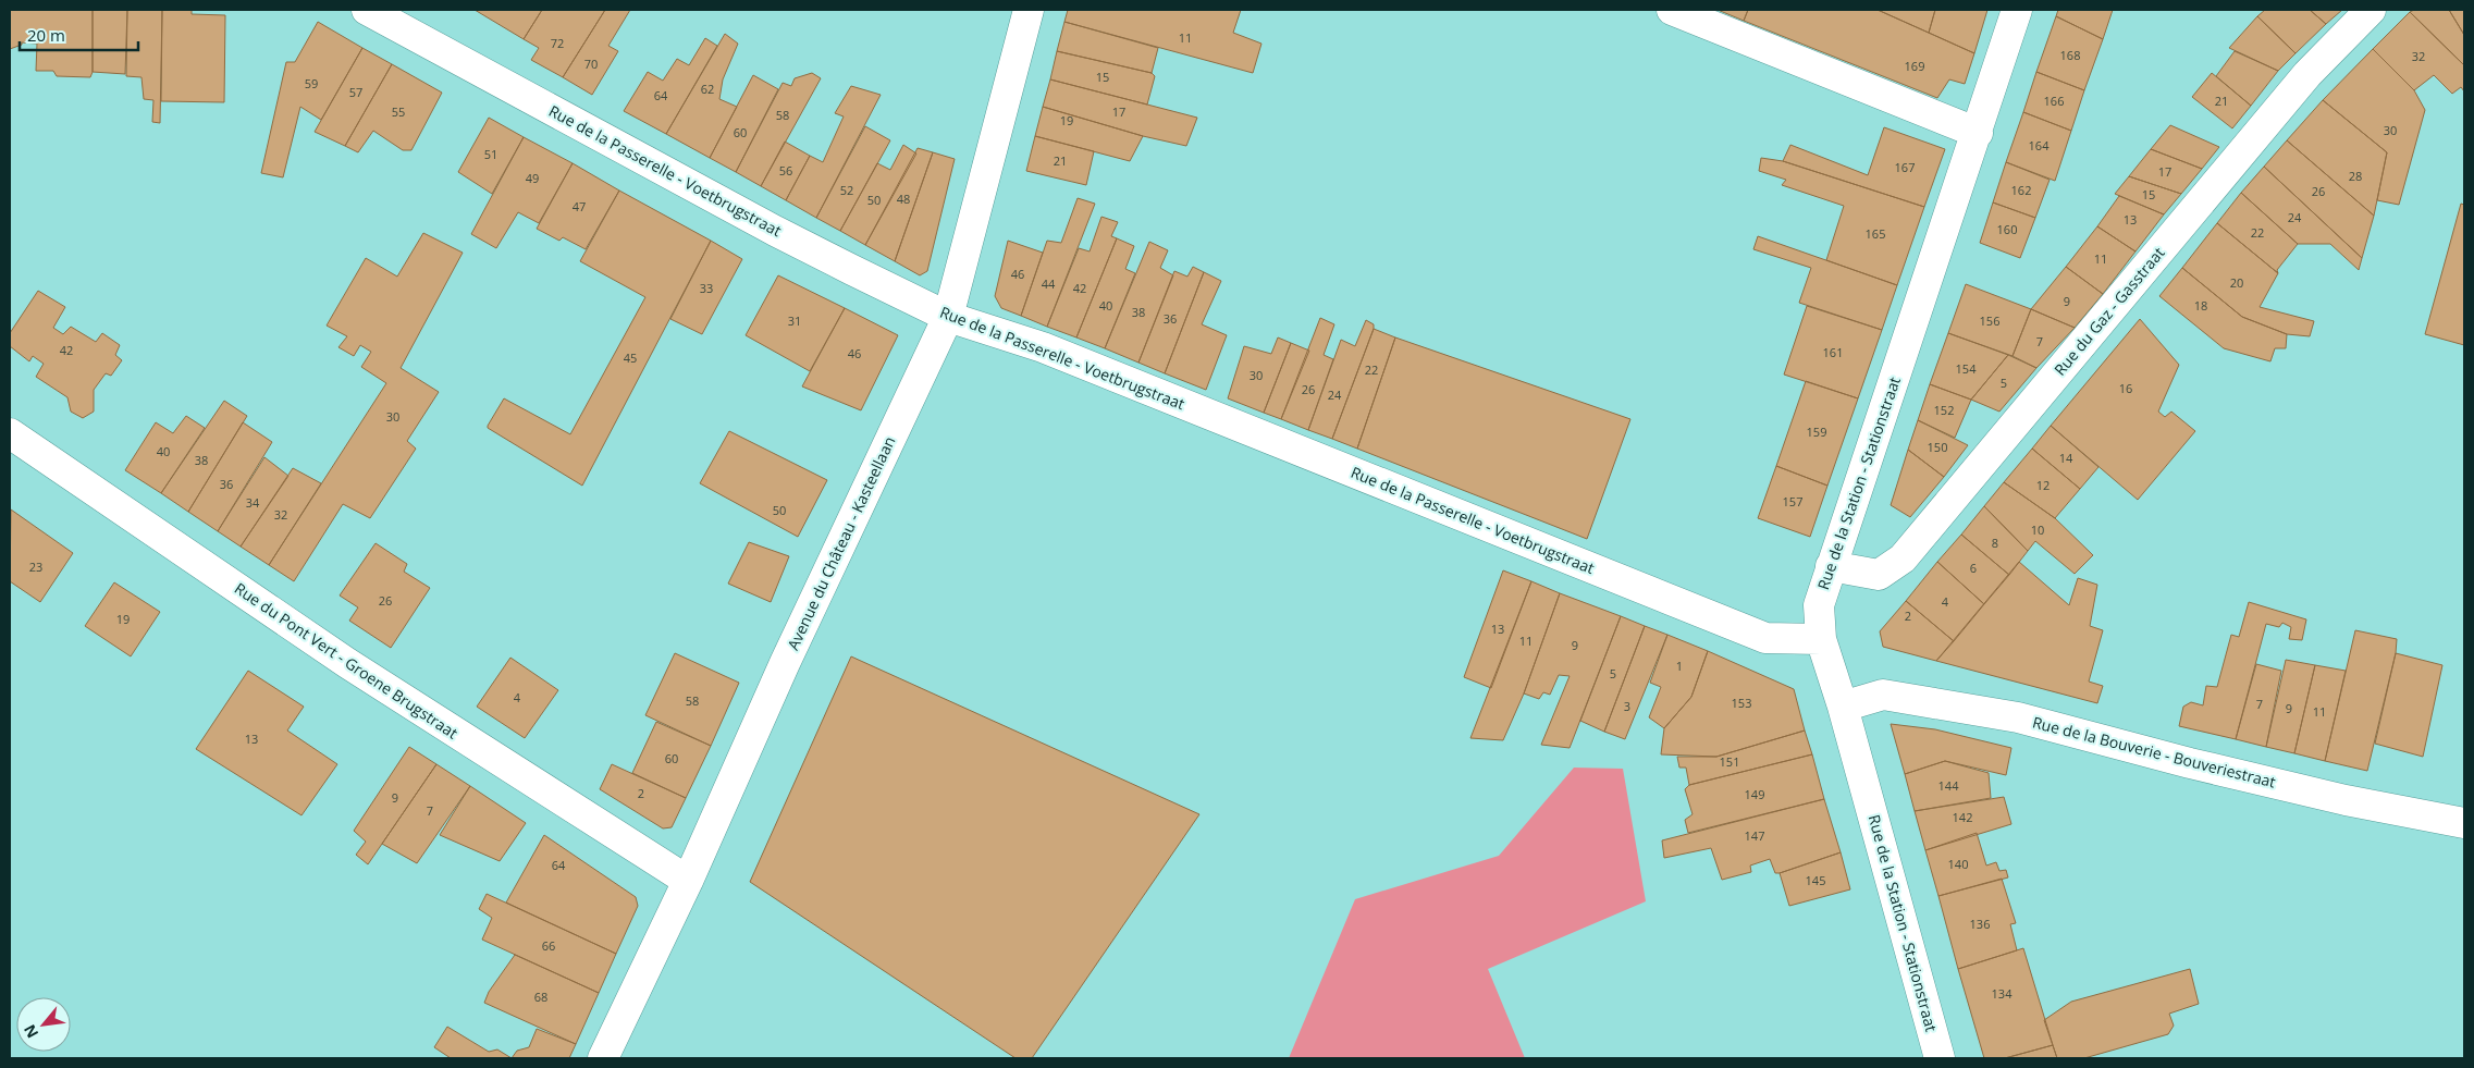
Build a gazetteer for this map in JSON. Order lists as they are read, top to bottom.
{
  "streets": {
    "street": [
      "Rue de la Passerelle - Voetbrugstraat",
      "Rue du Gaz - Gasstraat",
      "Rue de la Station - Stationstraat",
      "Avenue du Château - Kasteellaan",
      "Rue du Pont Vert - Groene Brugstraat",
      "Rue de la Bouverie - Bouveriestraat"
    ]
  },
  "crossings": [
    ["Rue de la Passerelle - Voetbrugstraat", "Rue de la Station - Stationstraat"],
    ["Rue de la Passerelle - Voetbrugstraat", "Avenue du Château - Kasteellaan"],
    ["Rue du Gaz - Gasstraat", "Rue de la Station - Stationstraat"],
    ["Rue de la Station - Stationstraat", "Rue de la Bouverie - Bouveriestraat"],
    ["Avenue du Château - Kasteellaan", "Rue du Pont Vert - Groene Brugstraat"]
  ],
  "house_numbers": [
    "11",
    "72",
    "168",
    "32",
    "70",
    "169",
    "15",
    "59",
    "62",
    "57",
    "64",
    "166",
    "21",
    "55",
    "17",
    "58",
    "19",
    "30",
    "60",
    "164",
    "51",
    "21",
    "167",
    "56",
    "17",
    "28",
    "49",
    "52",
    "162",
    "26",
    "15",
    "48",
    "50",
    "47",
    "24",
    "13",
    "160",
    "22",
    "165",
    "11",
    "46",
    "20",
    "44",
    "33",
    "42",
    "9",
    "40",
    "18",
    "38",
    "36",
    "31",
    "156",
    "7",
    "42",
    "161",
    "46",
    "45",
    "154",
    "22",
    "30",
    "5",
    "16",
    "26",
    "24",
    "152",
    "30",
    "159",
    "150",
    "40",
    "14",
    "38",
    "36",
    "12",
    "157",
    "34",
    "50",
    "32",
    "10",
    "8",
    "23",
    "6",
    "26",
    "4",
    "2",
    "19",
    "13",
    "11",
    "9",
    "1",
    "5",
    "4",
    "58",
    "153",
    "7",
    "3",
    "9",
    "11",
    "13",
    "60",
    "151",
    "144",
    "2",
    "149",
    "9",
    "7",
    "142",
    "147",
    "140",
    "64",
    "145",
    "136",
    "66",
    "134",
    "68"
  ],
  "scale_bar": "20 m",
  "north": "bottom left"
}
